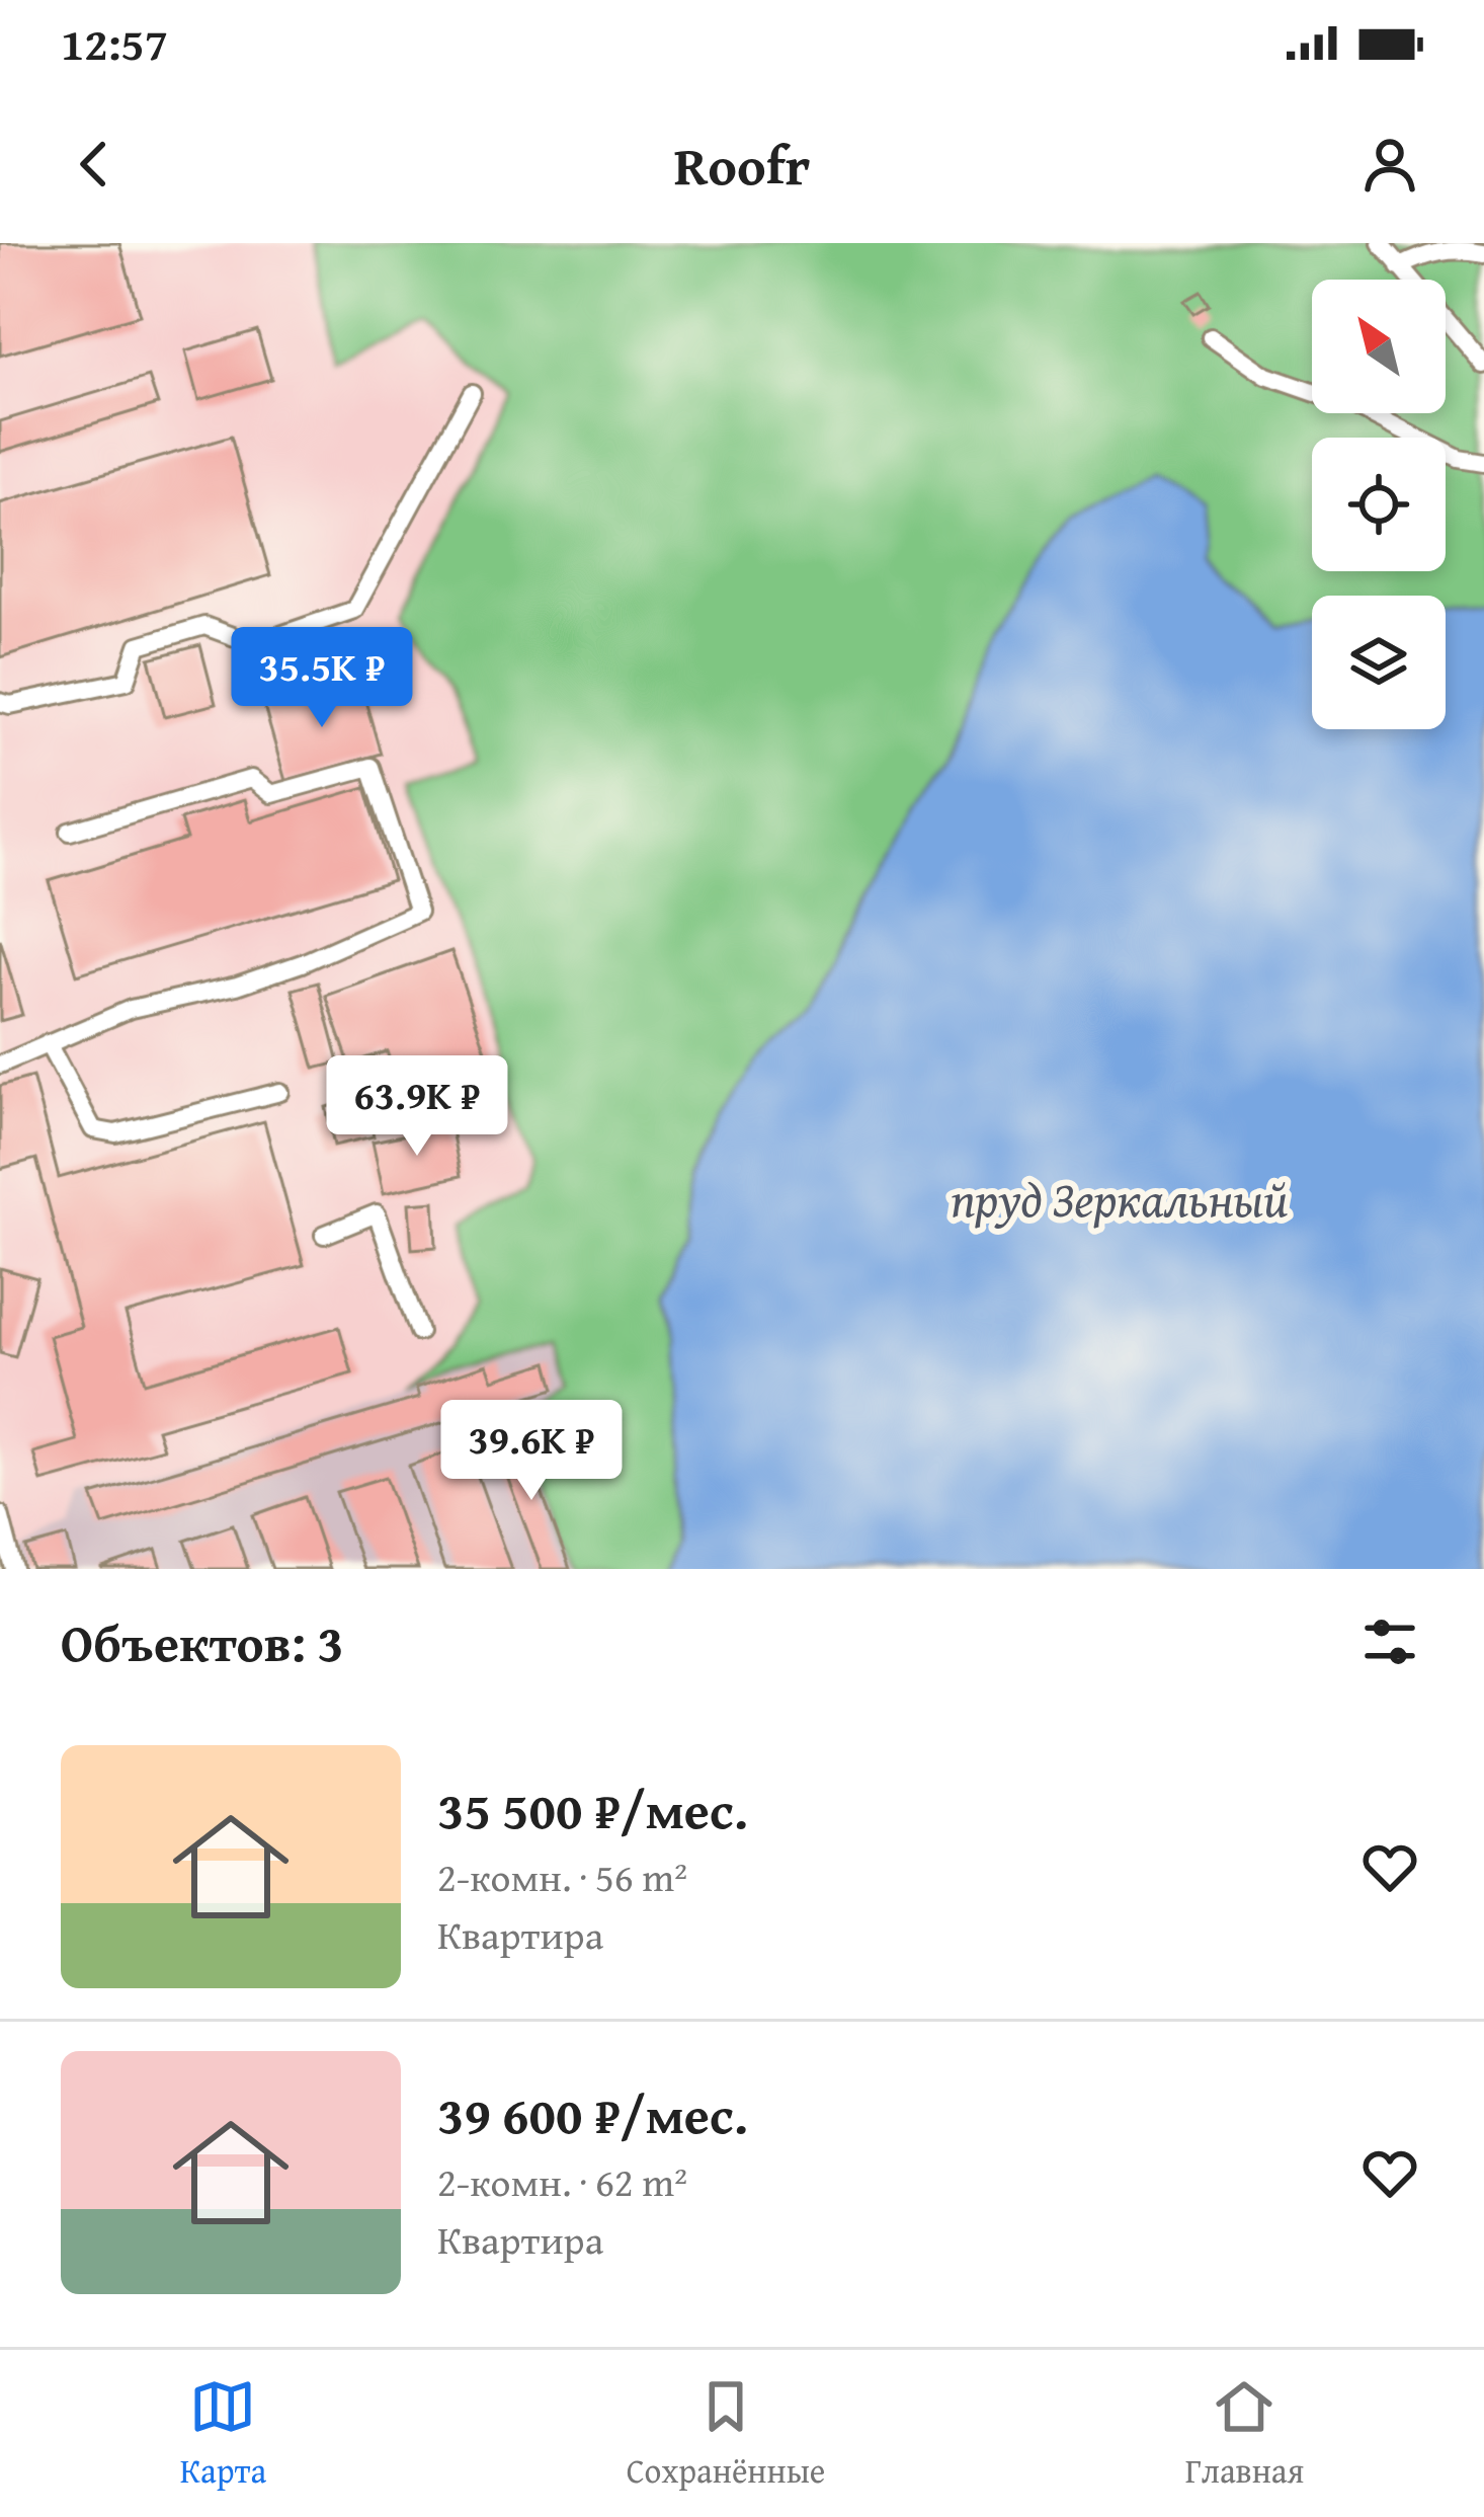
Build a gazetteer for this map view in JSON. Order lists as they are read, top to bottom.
{
  "water": ["пруд Зеркальный"],
  "north": "top left",
  "page": {
    "status": "12:57",
    "header": "Roofr",
    "price": ["35.5K ₽", "63.9K ₽", "39.6K ₽"],
    "heading": "Объектов: 3",
    "list": [
      {
        "name": "35 500 ₽/мес.",
        "note": "2-комн. · 56 m² · Квартира"
      },
      {
        "name": "39 600 ₽/мес.",
        "note": "2-комн. · 62 m² · Квартира"
      }
    ],
    "tabs": ["Карта", "Сохранённые", "Главная"]
  }
}
